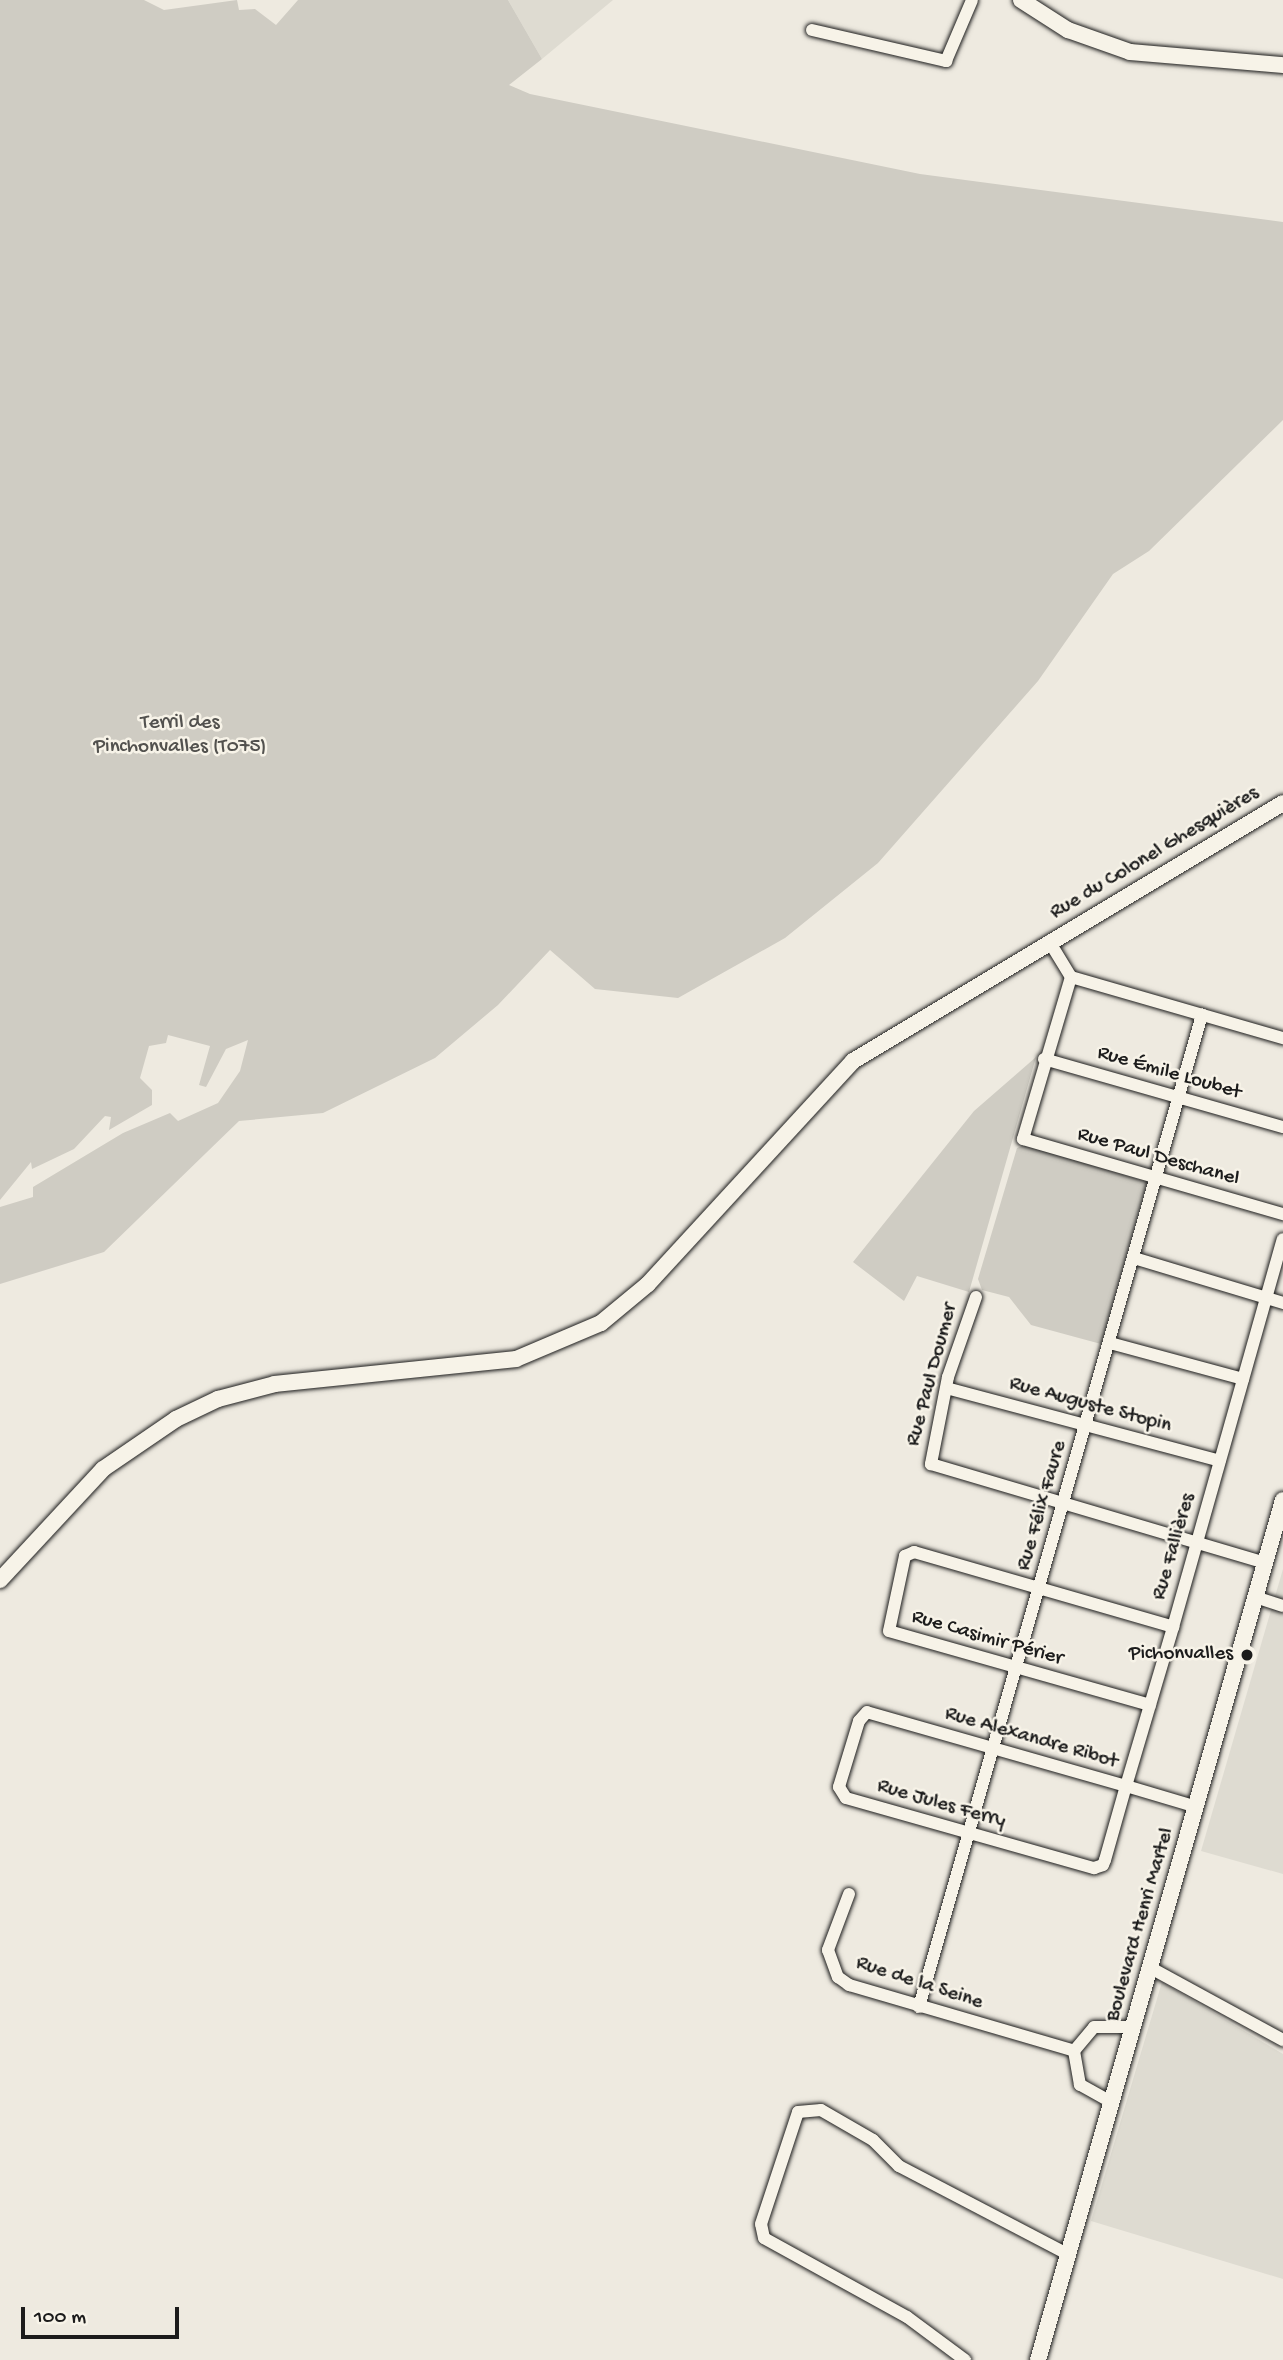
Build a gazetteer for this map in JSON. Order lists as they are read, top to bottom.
{
  "streets": {
    "main road": ["Rue du Colonel Ghesquières", "Boulevard Henri Martel"],
    "street": [
      "Rue Émile Loubet",
      "Rue Paul Deschanel",
      "Rue Paul Doumer",
      "Rue Auguste Stopin",
      "Rue Félix Faure",
      "Rue Fallières",
      "Rue Casimir Périer",
      "Rue Alexandre Ribot",
      "Rue Jules Ferry",
      "Rue de la Seine"
    ]
  },
  "crossings": [
    ["Rue Émile Loubet", "Rue Paul Deschanel"],
    ["Rue Émile Loubet", "Rue Félix Faure"],
    ["Rue Paul Deschanel", "Rue Félix Faure"],
    ["Rue Paul Doumer", "Rue Auguste Stopin"],
    ["Rue Paul Doumer", "Rue Félix Faure"],
    ["Rue Auguste Stopin", "Rue Félix Faure"],
    ["Rue Auguste Stopin", "Rue Fallières"],
    ["Rue Félix Faure", "Rue Casimir Périer"],
    ["Rue Félix Faure", "Rue Alexandre Ribot"],
    ["Rue Félix Faure", "Rue Jules Ferry"],
    ["Rue Félix Faure", "Rue de la Seine"],
    ["Rue Fallières", "Rue Casimir Périer"],
    ["Rue Fallières", "Rue Alexandre Ribot"],
    ["Rue Fallières", "Rue Jules Ferry"],
    ["Rue Alexandre Ribot", "Rue Jules Ferry"],
    ["Rue Alexandre Ribot", "Boulevard Henri Martel"]
  ],
  "parks": ["Terril des Pinchonvalles (T075)"],
  "places": ["Pichonvalles"],
  "scale_bar": "100 m"
}
